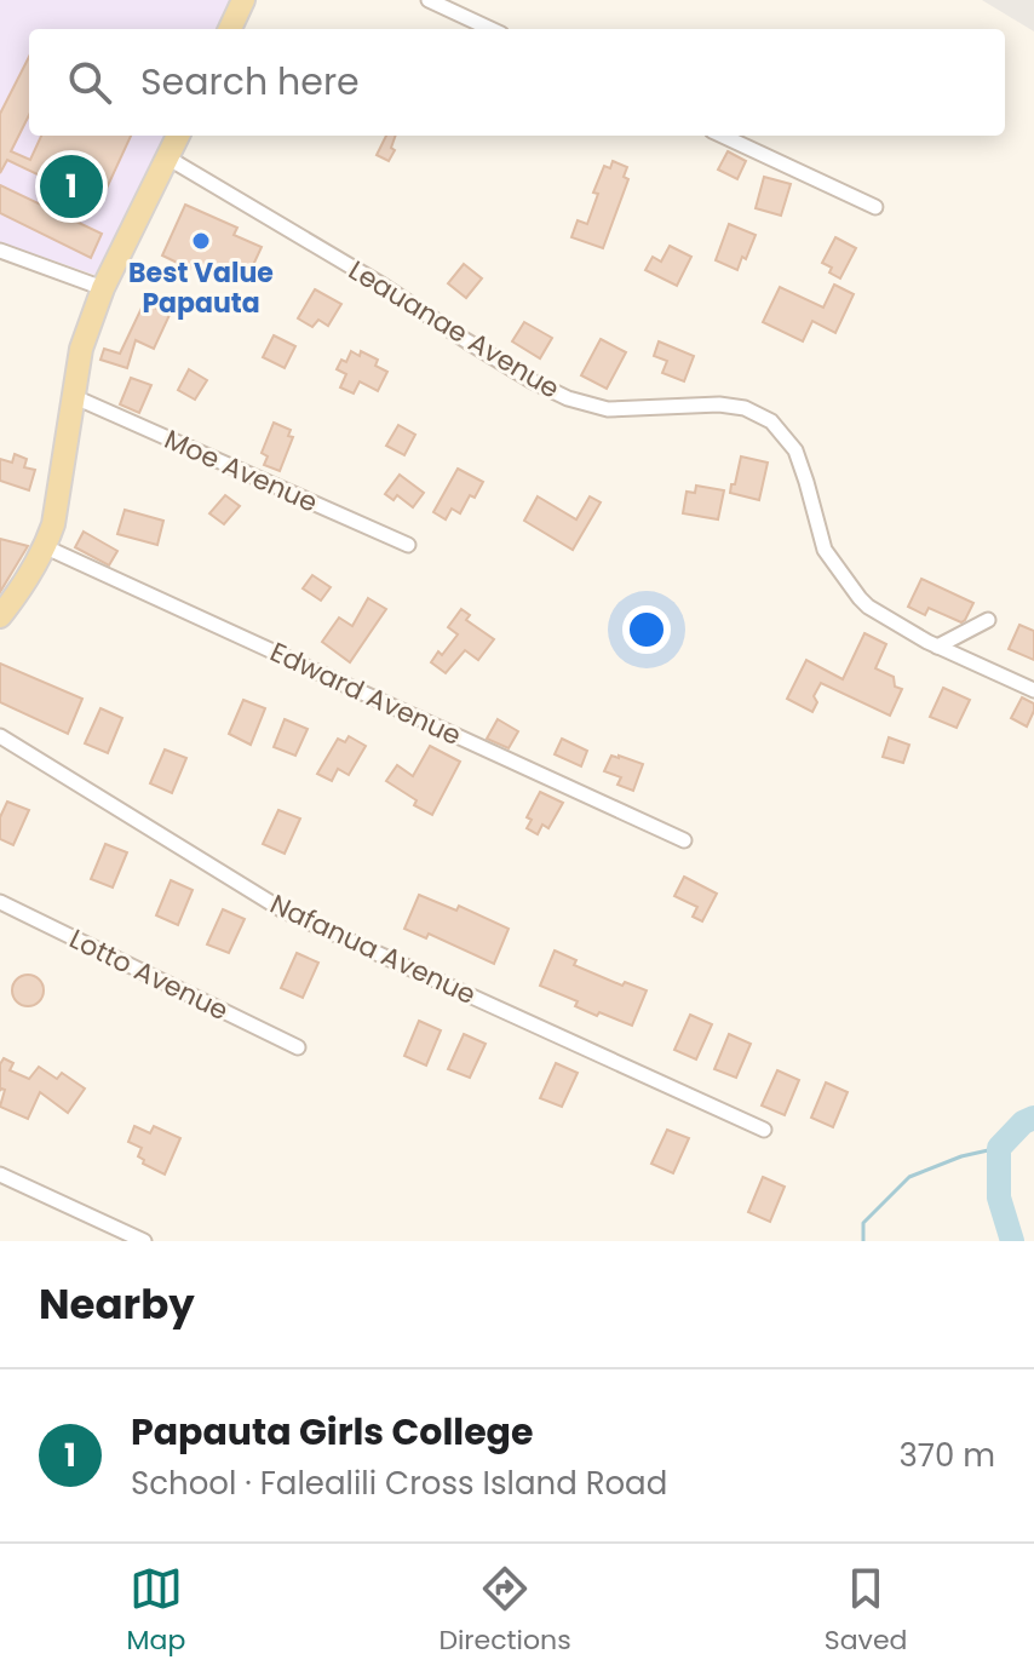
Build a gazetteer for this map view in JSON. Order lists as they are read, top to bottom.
{
  "streets": {
    "street": [
      "Leauanae Avenue",
      "Moe Avenue",
      "Edward Avenue",
      "Nafanua Avenue",
      "Lotto Avenue"
    ]
  },
  "places": ["Best Value Papauta"],
  "page": {
    "search": "Search here",
    "pins": "1",
    "heading": "Nearby",
    "list": [
      {
        "mark": "1",
        "name": "Papauta Girls College",
        "note": "School · Falealili Cross Island Road",
        "value": "370 m"
      }
    ],
    "nav": ["Map", "Directions", "Saved"]
  }
}
